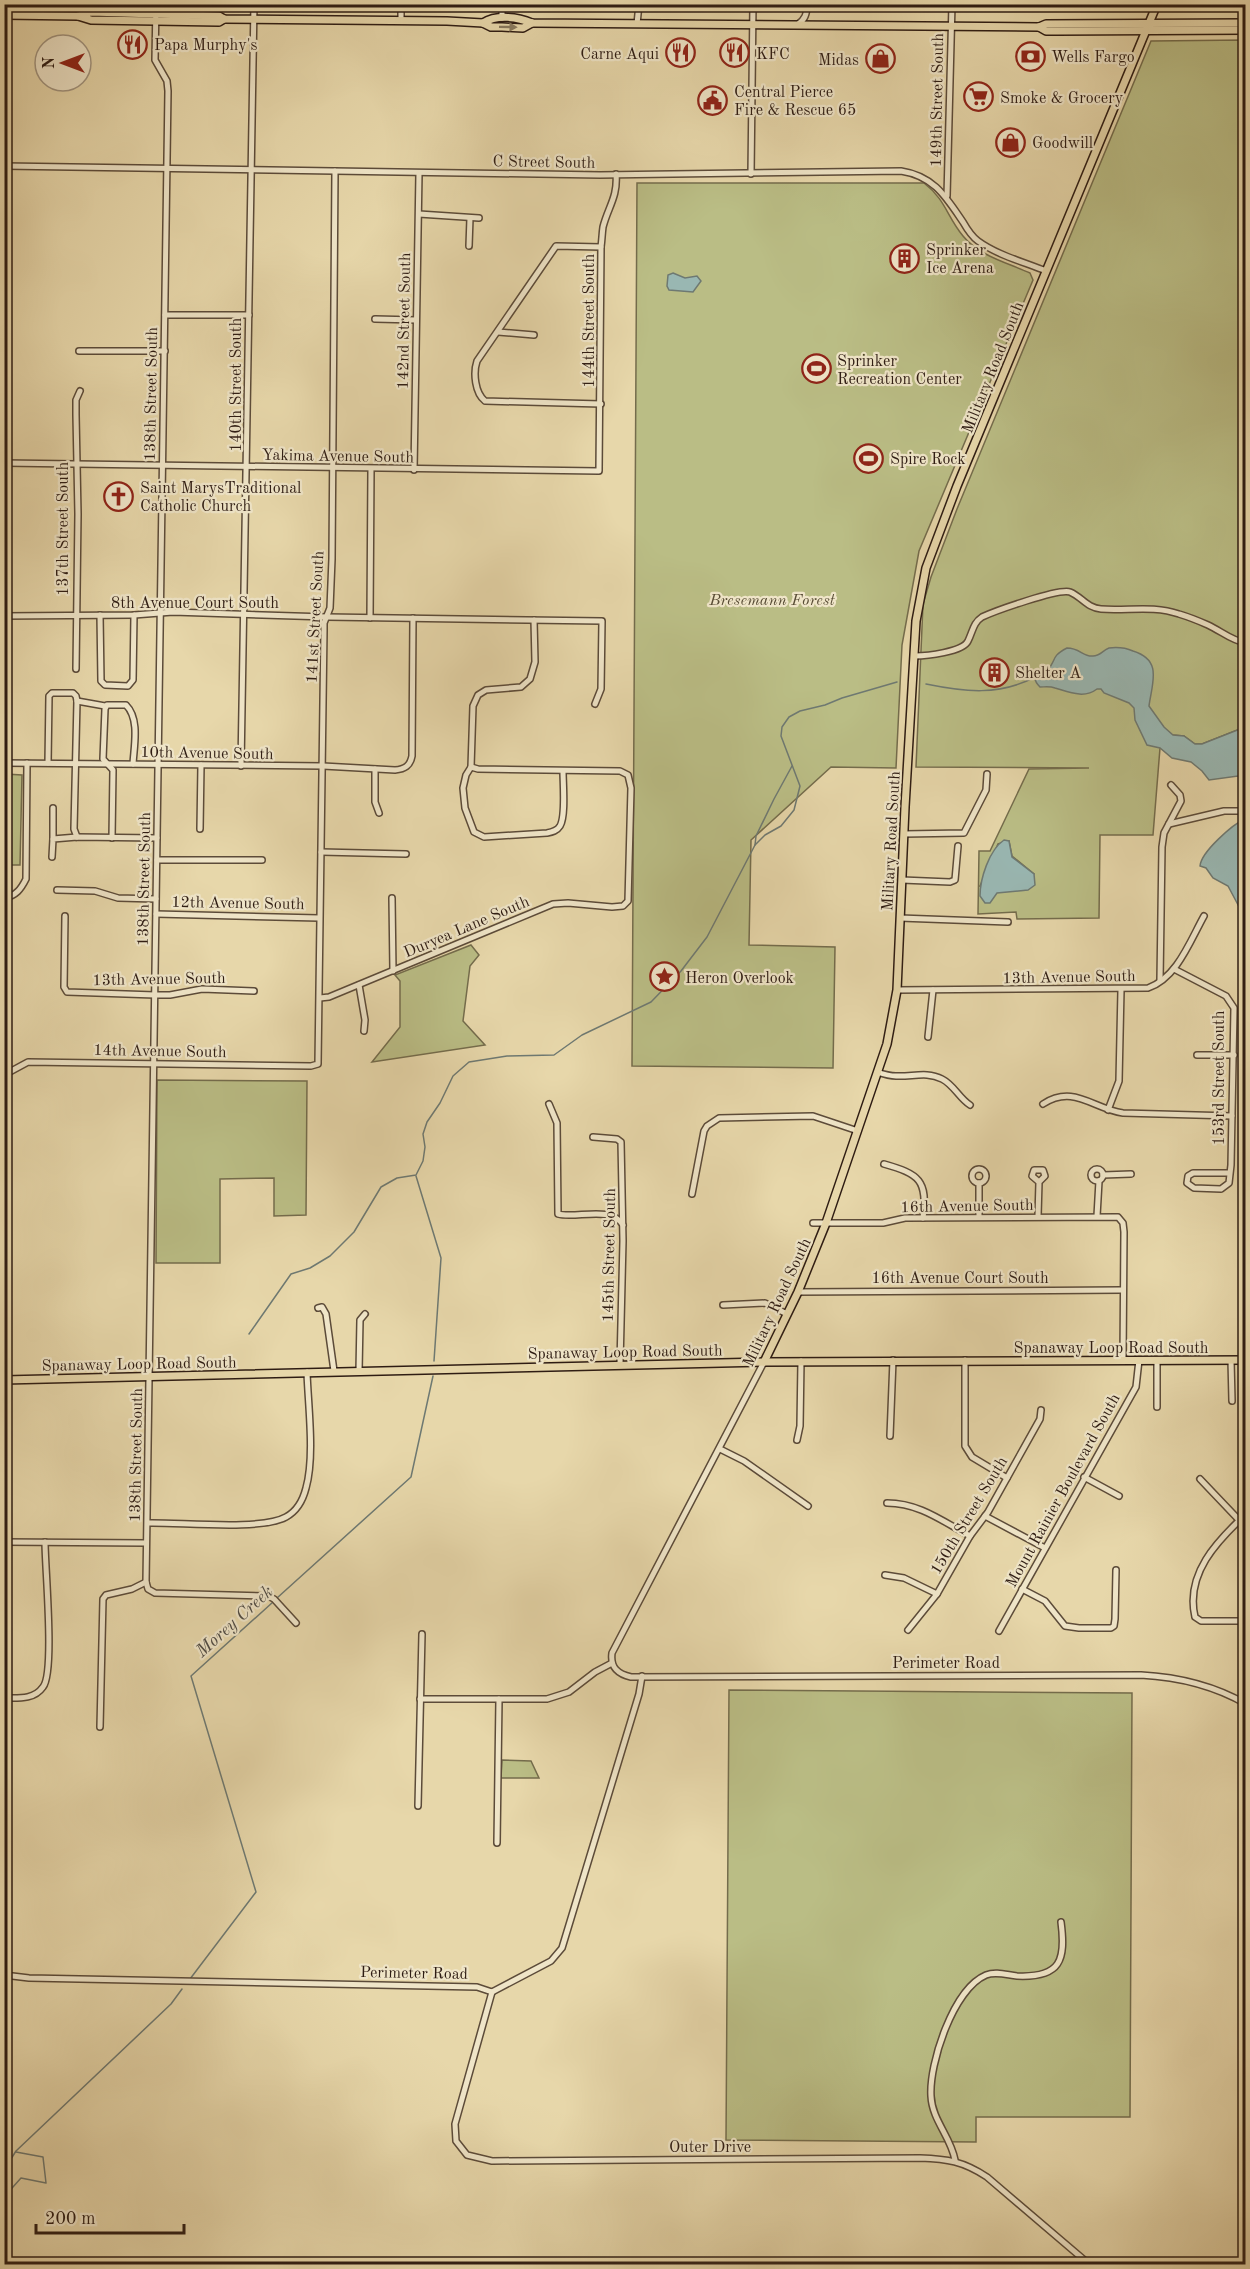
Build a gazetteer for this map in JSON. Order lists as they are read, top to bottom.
{
  "streets": {
    "main road": ["Military Road South", "Spanaway Loop Road South"],
    "street": [
      "149th Street South",
      "C Street South",
      "142nd Street South",
      "144th Street South",
      "140th Street South",
      "138th Street South",
      "Yakima Avenue South",
      "137th Street South",
      "8th Avenue Court South",
      "141st Street South",
      "10th Avenue South",
      "12th Avenue South",
      "Duryea Lane South",
      "13th Avenue South",
      "14th Avenue South",
      "153rd Street South",
      "16th Avenue South",
      "145th Street South",
      "16th Avenue Court South",
      "Mount Rainier Boulevard South",
      "150th Street South",
      "Perimeter Road",
      "Outer Drive"
    ]
  },
  "crossings": [
    ["149th Street South", "C Street South"],
    ["C Street South", "142nd Street South"],
    ["C Street South", "144th Street South"],
    ["C Street South", "Military Road South"],
    ["C Street South", "140th Street South"],
    ["C Street South", "138th Street South"],
    ["C Street South", "141st Street South"],
    ["142nd Street South", "Yakima Avenue South"],
    ["144th Street South", "Yakima Avenue South"],
    ["Military Road South", "13th Avenue South"],
    ["Military Road South", "16th Avenue South"],
    ["Military Road South", "16th Avenue Court South"],
    ["Military Road South", "Spanaway Loop Road South"],
    ["Military Road South", "Perimeter Road"],
    ["140th Street South", "Yakima Avenue South"],
    ["140th Street South", "8th Avenue Court South"],
    ["140th Street South", "10th Avenue South"],
    ["138th Street South", "Yakima Avenue South"],
    ["138th Street South", "8th Avenue Court South"],
    ["138th Street South", "10th Avenue South"],
    ["138th Street South", "12th Avenue South"],
    ["138th Street South", "13th Avenue South"],
    ["138th Street South", "14th Avenue South"],
    ["138th Street South", "Spanaway Loop Road South"],
    ["Yakima Avenue South", "137th Street South"],
    ["Yakima Avenue South", "141st Street South"],
    ["137th Street South", "8th Avenue Court South"],
    ["8th Avenue Court South", "141st Street South"],
    ["8th Avenue Court South", "10th Avenue South"],
    ["141st Street South", "10th Avenue South"],
    ["141st Street South", "12th Avenue South"],
    ["141st Street South", "Duryea Lane South"],
    ["141st Street South", "14th Avenue South"],
    ["13th Avenue South", "153rd Street South"],
    ["16th Avenue South", "16th Avenue Court South"],
    ["145th Street South", "Spanaway Loop Road South"],
    ["Spanaway Loop Road South", "Mount Rainier Boulevard South"],
    ["Perimeter Road", "Outer Drive"]
  ],
  "water": ["Morey Creek"],
  "parks": ["Bresemann Forest"],
  "places": {
    "restaurant": ["Papa Murphy's", "Carne Aqui", "KFC"],
    "bank": ["Wells Fargo"],
    "shop": ["Midas", "Goodwill"],
    "supermarket": ["Smoke & Grocery"],
    "public building": ["Central Pierce Fire & Rescue 65"],
    "building": ["Sprinker Ice Arena", "Shelter A"],
    "sports": ["Sprinker Recreation Center", "Spire Rock"],
    "church": ["Saint MarysTraditional Catholic Church"],
    "place": ["Heron Overlook"]
  },
  "scale_bar": "200 m",
  "north": "left"
}
